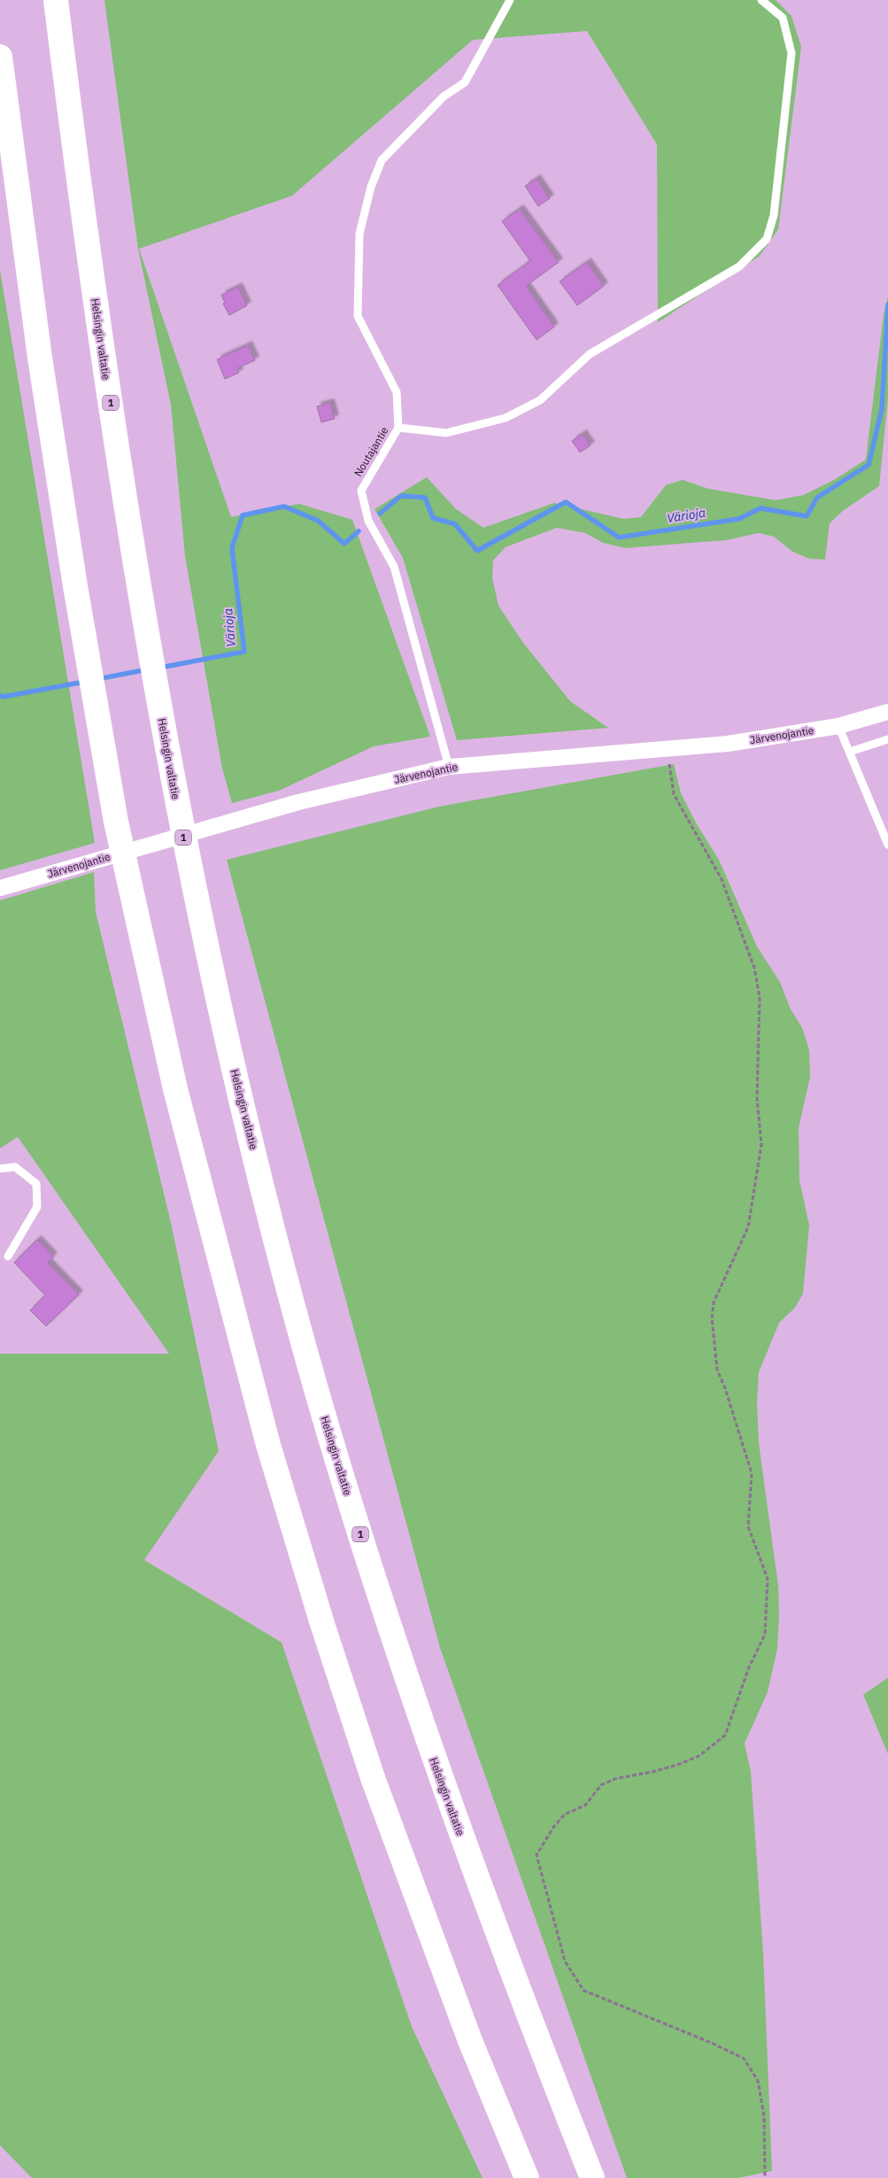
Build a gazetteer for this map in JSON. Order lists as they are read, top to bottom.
{
  "streets": {
    "highway": ["Helsingin valtatie", "1"],
    "street": ["Järvenojantie"],
    "lane": ["Noutajantie"]
  },
  "crossings": [
    ["Noutajantie", "Järvenojantie"]
  ],
  "water": ["Värioja"]
}
